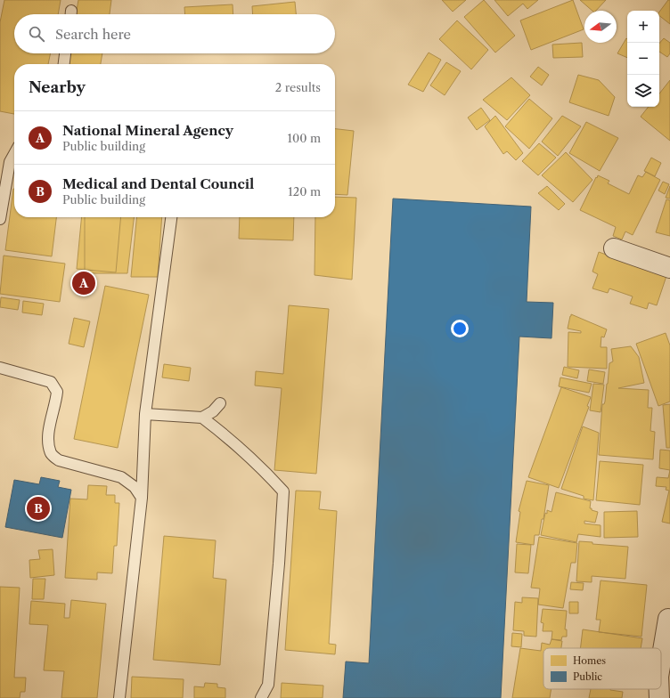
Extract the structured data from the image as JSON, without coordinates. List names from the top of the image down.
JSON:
{
  "legend": ["Homes", "Public"],
  "north": "left",
  "page": {
    "map_buttons": ["+", "−"],
    "search": "Search here",
    "heading": ["Nearby", "2 results"],
    "list": [
      {
        "mark": "A",
        "name": "National Mineral Agency",
        "note": "Public building",
        "value": "100 m"
      },
      {
        "mark": "B",
        "name": "Medical and Dental Council",
        "note": "Public building",
        "value": "120 m"
      }
    ],
    "pins": ["A", "B"]
  }
}
